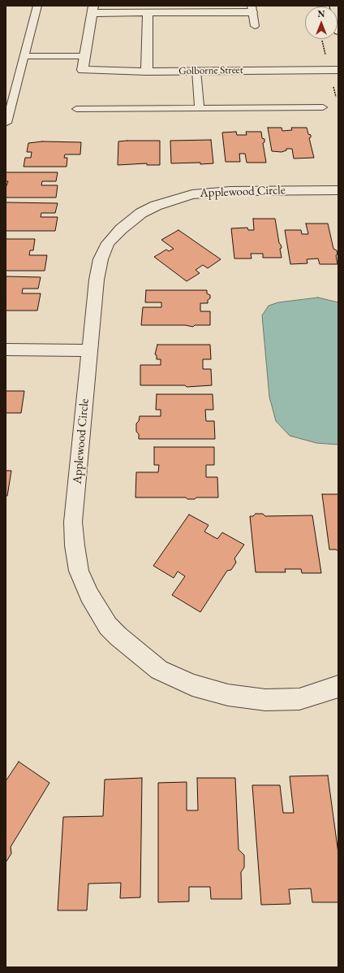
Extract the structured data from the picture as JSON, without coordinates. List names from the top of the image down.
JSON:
{
  "streets": {
    "street": ["Golborne Street", "Applewood Circle"]
  },
  "north": "top"
}
